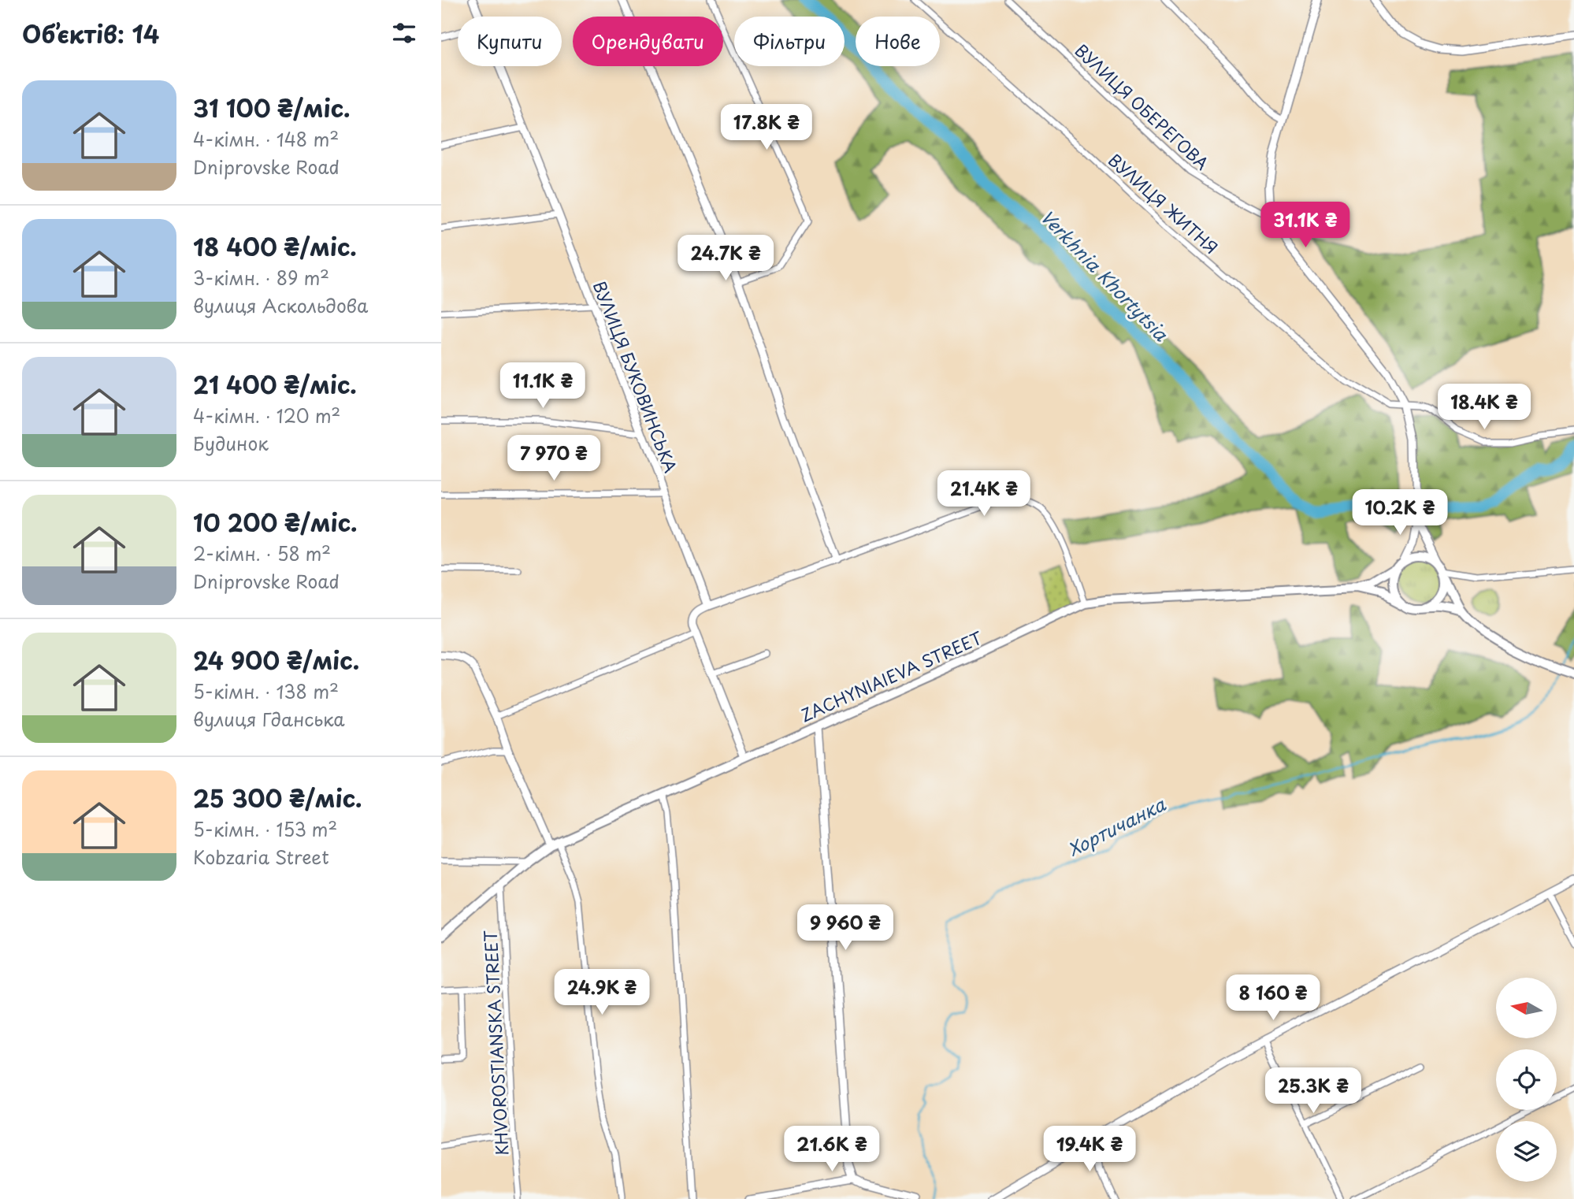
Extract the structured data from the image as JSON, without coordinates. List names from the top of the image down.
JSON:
{
  "streets": {
    "main road": ["ZACHYNIAIEVA STREET"],
    "street": [
      "ВУЛИЦЯ ОБЕРЕГОВА",
      "ВУЛИЦЯ ЖИТНЯ",
      "ВУЛИЦЯ БУКОВИНСЬКА",
      "KHVOROSTIANSKA STREET"
    ]
  },
  "crossings": [
    ["ZACHYNIAIEVA STREET", "KHVOROSTIANSKA STREET"]
  ],
  "water": ["Verkhnia Khortytsia", "Хортичанка"],
  "north": "left",
  "page": {
    "heading": "Об’єктів: 14",
    "chip": [
      "Купити",
      "Орендувати",
      "Фільтри",
      "Нове"
    ],
    "list": [
      {
        "name": "31 100 ₴/міс.",
        "note": "4-кімн. · 148 m² · Dniprovske Road"
      },
      {
        "name": "18 400 ₴/міс.",
        "note": "3-кімн. · 89 m² · вулиця Аскольдова"
      },
      {
        "name": "21 400 ₴/міс.",
        "note": "4-кімн. · 120 m² · Будинок"
      },
      {
        "name": "10 200 ₴/міс.",
        "note": "2-кімн. · 58 m² · Dniprovske Road"
      },
      {
        "name": "24 900 ₴/міс.",
        "note": "5-кімн. · 138 m² · вулиця Гданська"
      },
      {
        "name": "25 300 ₴/міс.",
        "note": "5-кімн. · 153 m² · Kobzaria Street"
      }
    ],
    "price": [
      "17.8K ₴",
      "31.1K ₴",
      "24.7K ₴",
      "11.1K ₴",
      "18.4K ₴",
      "7 970 ₴",
      "21.4K ₴",
      "10.2K ₴",
      "9 960 ₴",
      "24.9K ₴",
      "8 160 ₴",
      "25.3K ₴",
      "21.6K ₴",
      "19.4K ₴"
    ]
  }
}
